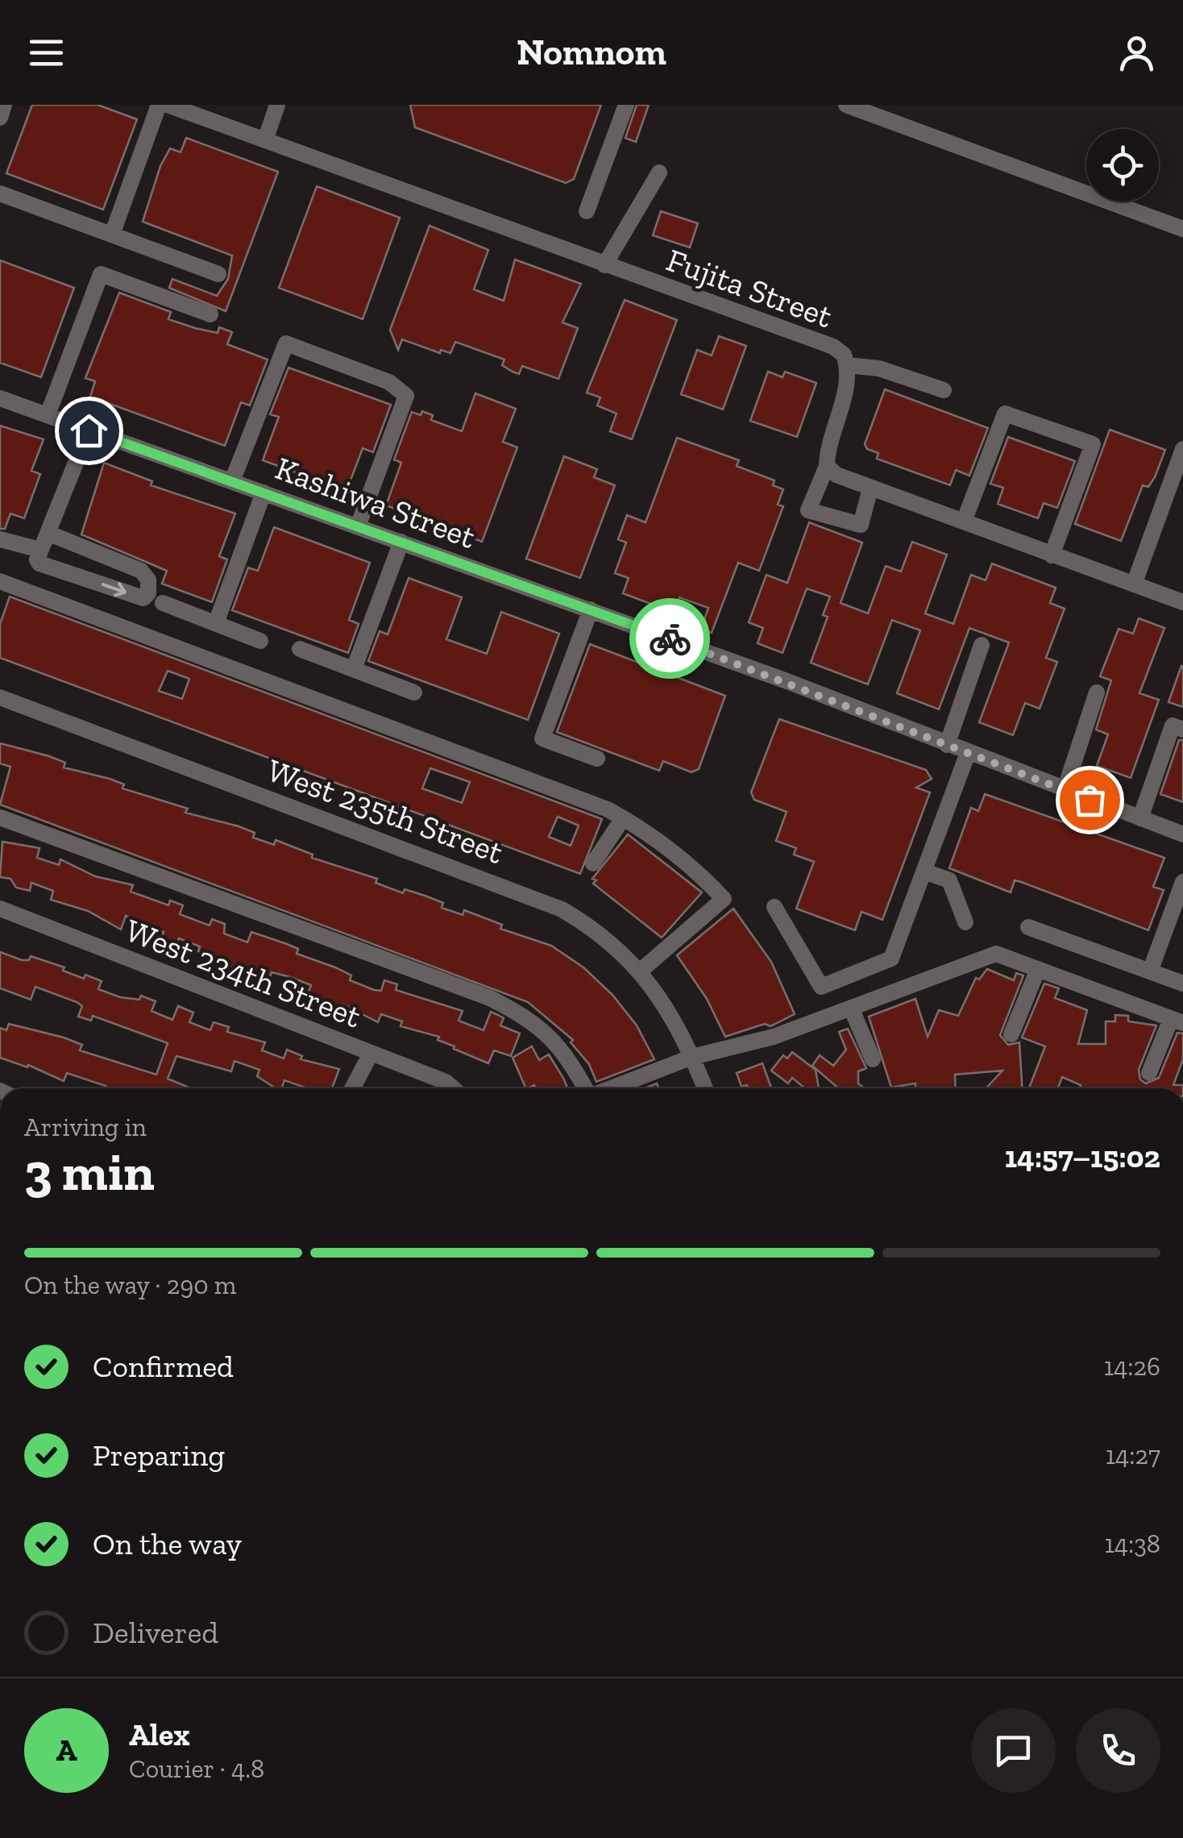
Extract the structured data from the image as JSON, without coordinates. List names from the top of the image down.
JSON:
{
  "streets": {
    "street": [
      "Fujita Street",
      "Kashiwa Street",
      "West 235th Street",
      "West 234th Street"
    ]
  },
  "page": {
    "header": "Nomnom",
    "heading": ["3 min", "Arriving in", "14:57–15:02"],
    "panel": ["Alex", "Courier · 4.8"],
    "bar": "On the way · 290 m",
    "list": [
      ["Confirmed", "14:26"],
      ["Preparing", "14:27"],
      ["On the way", "14:38"],
      "Delivered"
    ],
    "round": "A"
  }
}
